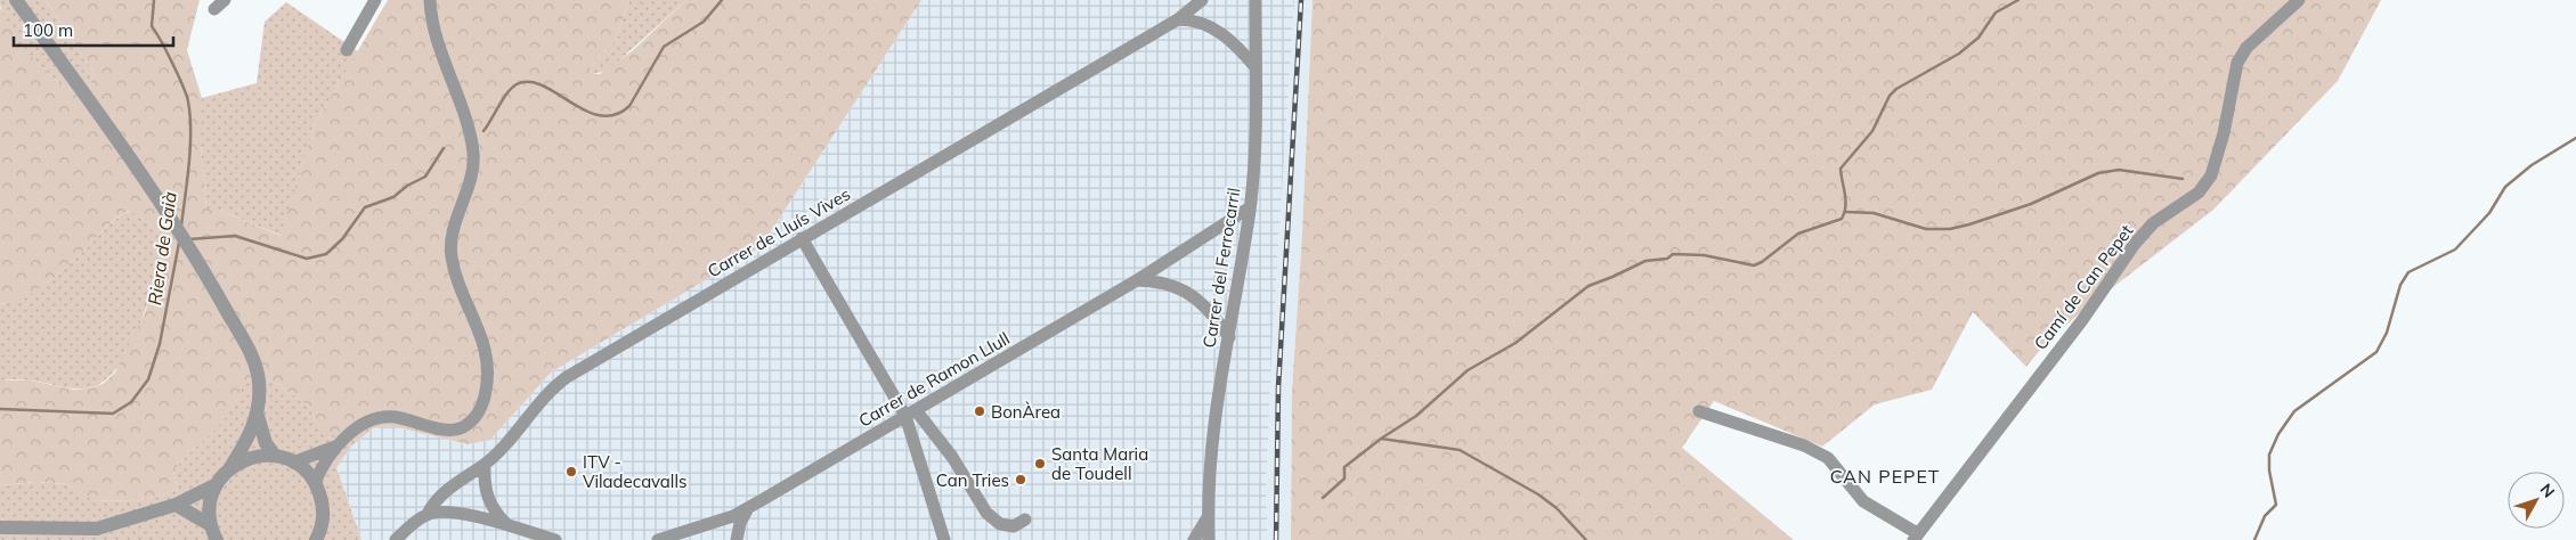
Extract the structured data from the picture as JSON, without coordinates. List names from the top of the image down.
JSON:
{
  "streets": {
    "street": [
      "Carrer de Lluís Vives",
      "Carrer del Ferrocarril",
      "Camí de Can Pepet",
      "Carrer de Ramon Llull"
    ]
  },
  "crossings": [
    ["Carrer del Ferrocarril", "Carrer de Ramon Llull"]
  ],
  "districts": ["CAN PEPET"],
  "water": ["Riera de Gaià"],
  "places": [
    "BonÀrea",
    "Santa Maria de Toudell",
    "ITV - Viladecavalls",
    "Can Tries"
  ],
  "scale_bar": "100 m",
  "north": "top right"
}
